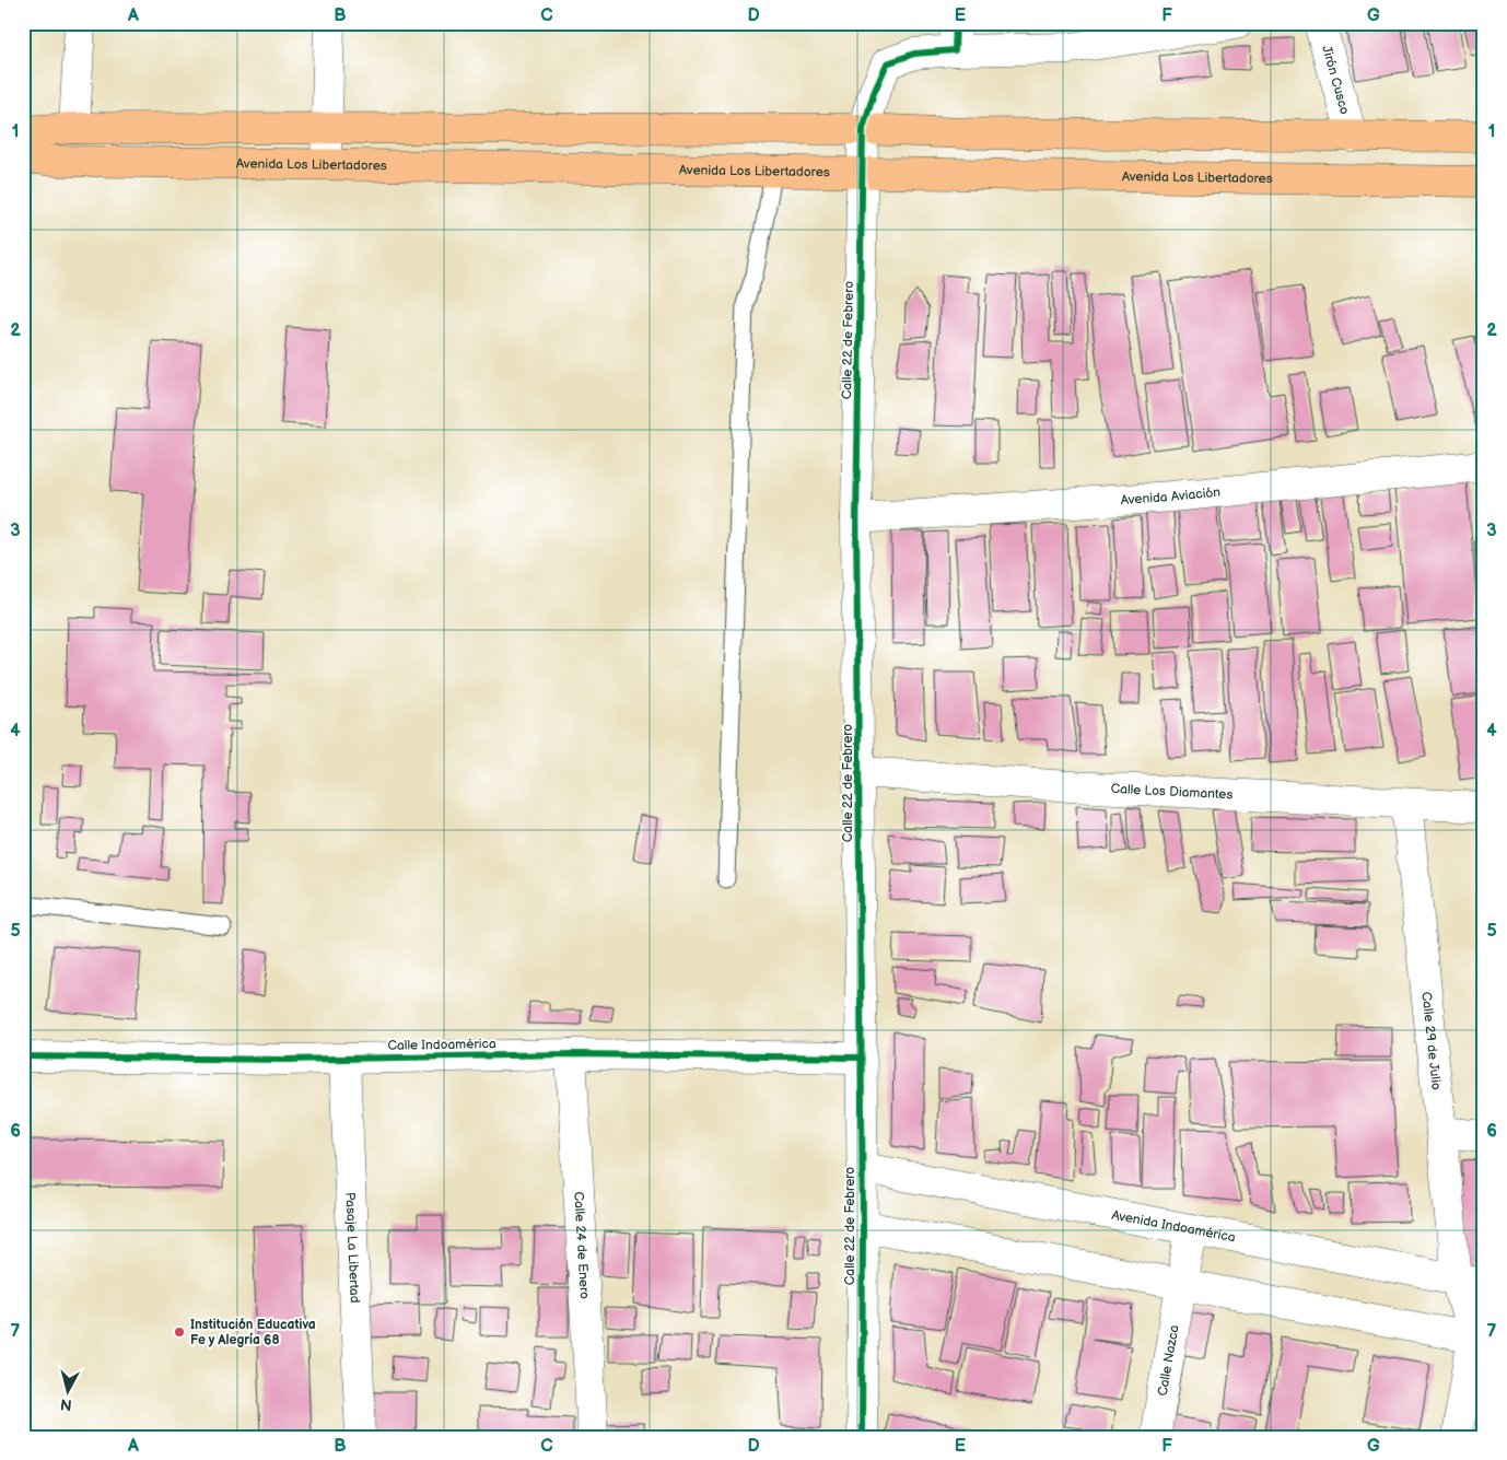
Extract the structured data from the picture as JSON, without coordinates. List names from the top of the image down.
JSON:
{
  "streets": {
    "highway": ["Avenida Los Libertadores"],
    "street": [
      "Jirón Cusco",
      "Calle 22 de Febrero",
      "Avenida Aviación",
      "Calle Los Diamantes",
      "Calle 29 de Julio",
      "Calle Indoamérica",
      "Avenida Indoamérica",
      "Calle 24 de Enero",
      "Pasaje La Libertad",
      "Calle Nazca"
    ]
  },
  "crossings": [
    ["Avenida Los Libertadores", "Calle 22 de Febrero"],
    ["Calle 22 de Febrero", "Avenida Aviación"],
    ["Calle 22 de Febrero", "Calle Los Diamantes"],
    ["Calle 22 de Febrero", "Calle Indoamérica"],
    ["Calle 22 de Febrero", "Avenida Indoamérica"],
    ["Calle Los Diamantes", "Calle 29 de Julio"],
    ["Calle 29 de Julio", "Avenida Indoamérica"],
    ["Calle Indoamérica", "Calle 24 de Enero"],
    ["Calle Indoamérica", "Pasaje La Libertad"],
    ["Avenida Indoamérica", "Calle Nazca"]
  ],
  "places": ["Institución Educativa Fe y Alegría 68"],
  "north": "bottom",
  "grid": {
    "columns": [
      "A",
      "B",
      "C",
      "D",
      "E",
      "F",
      "G"
    ],
    "rows": [
      "1",
      "2",
      "3",
      "4",
      "5",
      "6",
      "7"
    ]
  }
}
